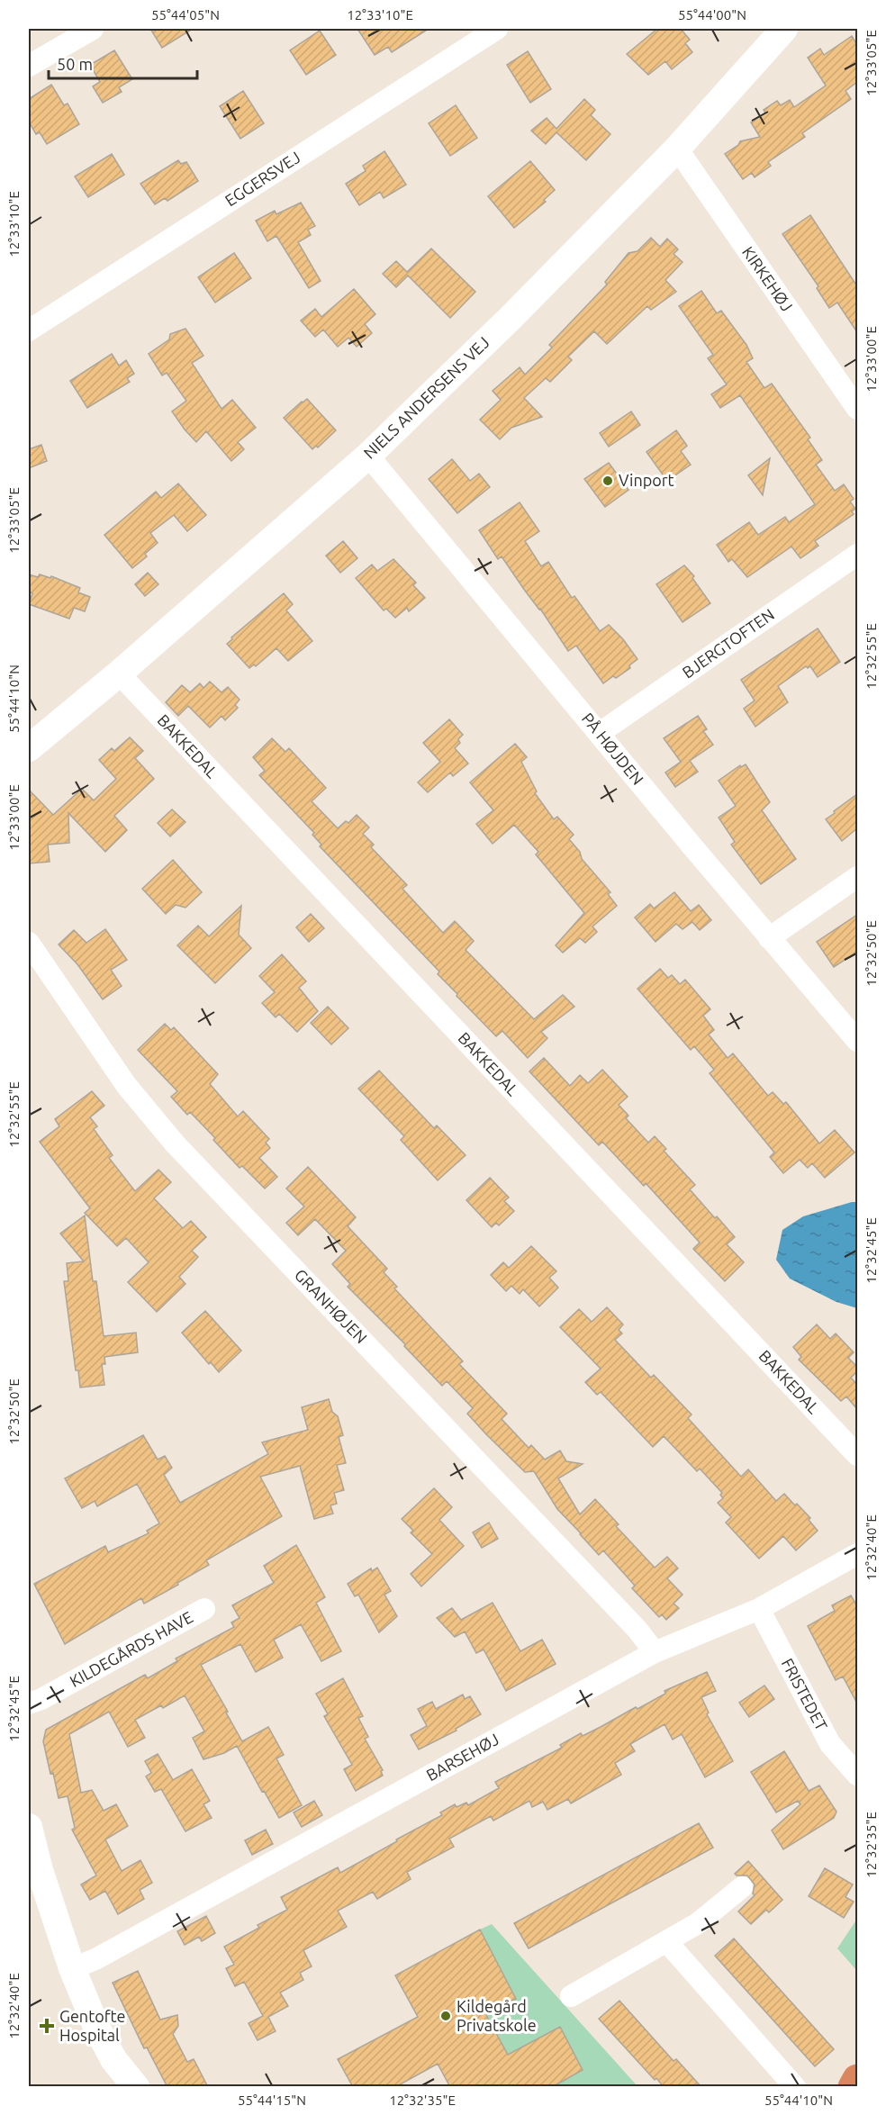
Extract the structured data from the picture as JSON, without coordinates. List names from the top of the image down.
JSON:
{
  "streets": {
    "street": [
      "EGGERSVEJ",
      "KIRKEHØJ",
      "NIELS ANDERSENS VEJ",
      "BJERGTOFTEN",
      "BAKKEDAL",
      "PÅ HØJDEN",
      "GRANHØJEN",
      "KILDEGÅRDS HAVE",
      "FRISTEDET",
      "BARSEHØJ"
    ]
  },
  "crossings": [
    ["KIRKEHØJ", "NIELS ANDERSENS VEJ"],
    ["NIELS ANDERSENS VEJ", "BAKKEDAL"],
    ["NIELS ANDERSENS VEJ", "PÅ HØJDEN"],
    ["BJERGTOFTEN", "PÅ HØJDEN"],
    ["GRANHØJEN", "BARSEHØJ"],
    ["FRISTEDET", "BARSEHØJ"]
  ],
  "places": {
    "other": ["Vinport", "Kildegård Privatskole"],
    "health": ["Gentofte Hospital"]
  },
  "scale_bar": "50 m",
  "coordinates": [
    "55°44'05\"N",
    "12°33'10\"E",
    "55°44'00\"N",
    "12°33'05\"E",
    "12°33'00\"E",
    "12°32'55\"E",
    "55°44'10\"N",
    "12°32'50\"E",
    "12°32'45\"E",
    "12°32'40\"E",
    "12°32'35\"E",
    "55°44'15\"N"
  ]
}
